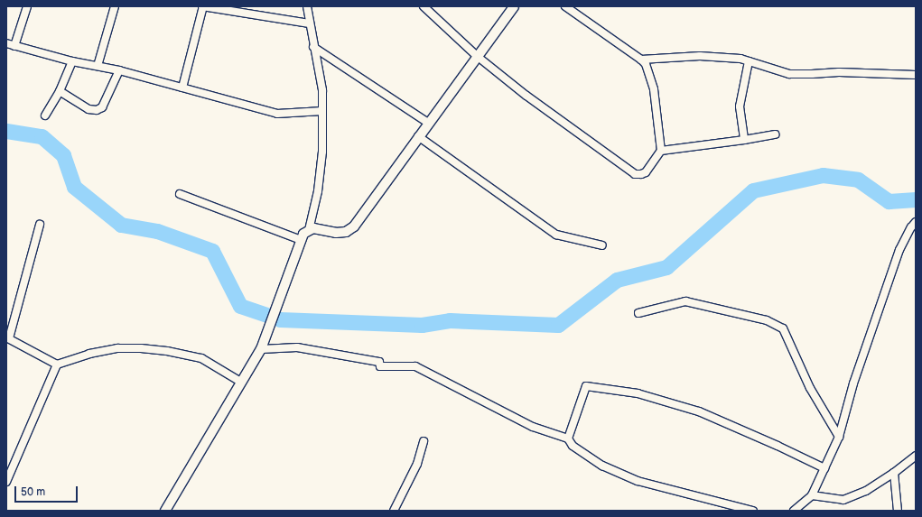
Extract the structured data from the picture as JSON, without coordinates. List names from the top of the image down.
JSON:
{
  "scale_bar": "50 m"
}
